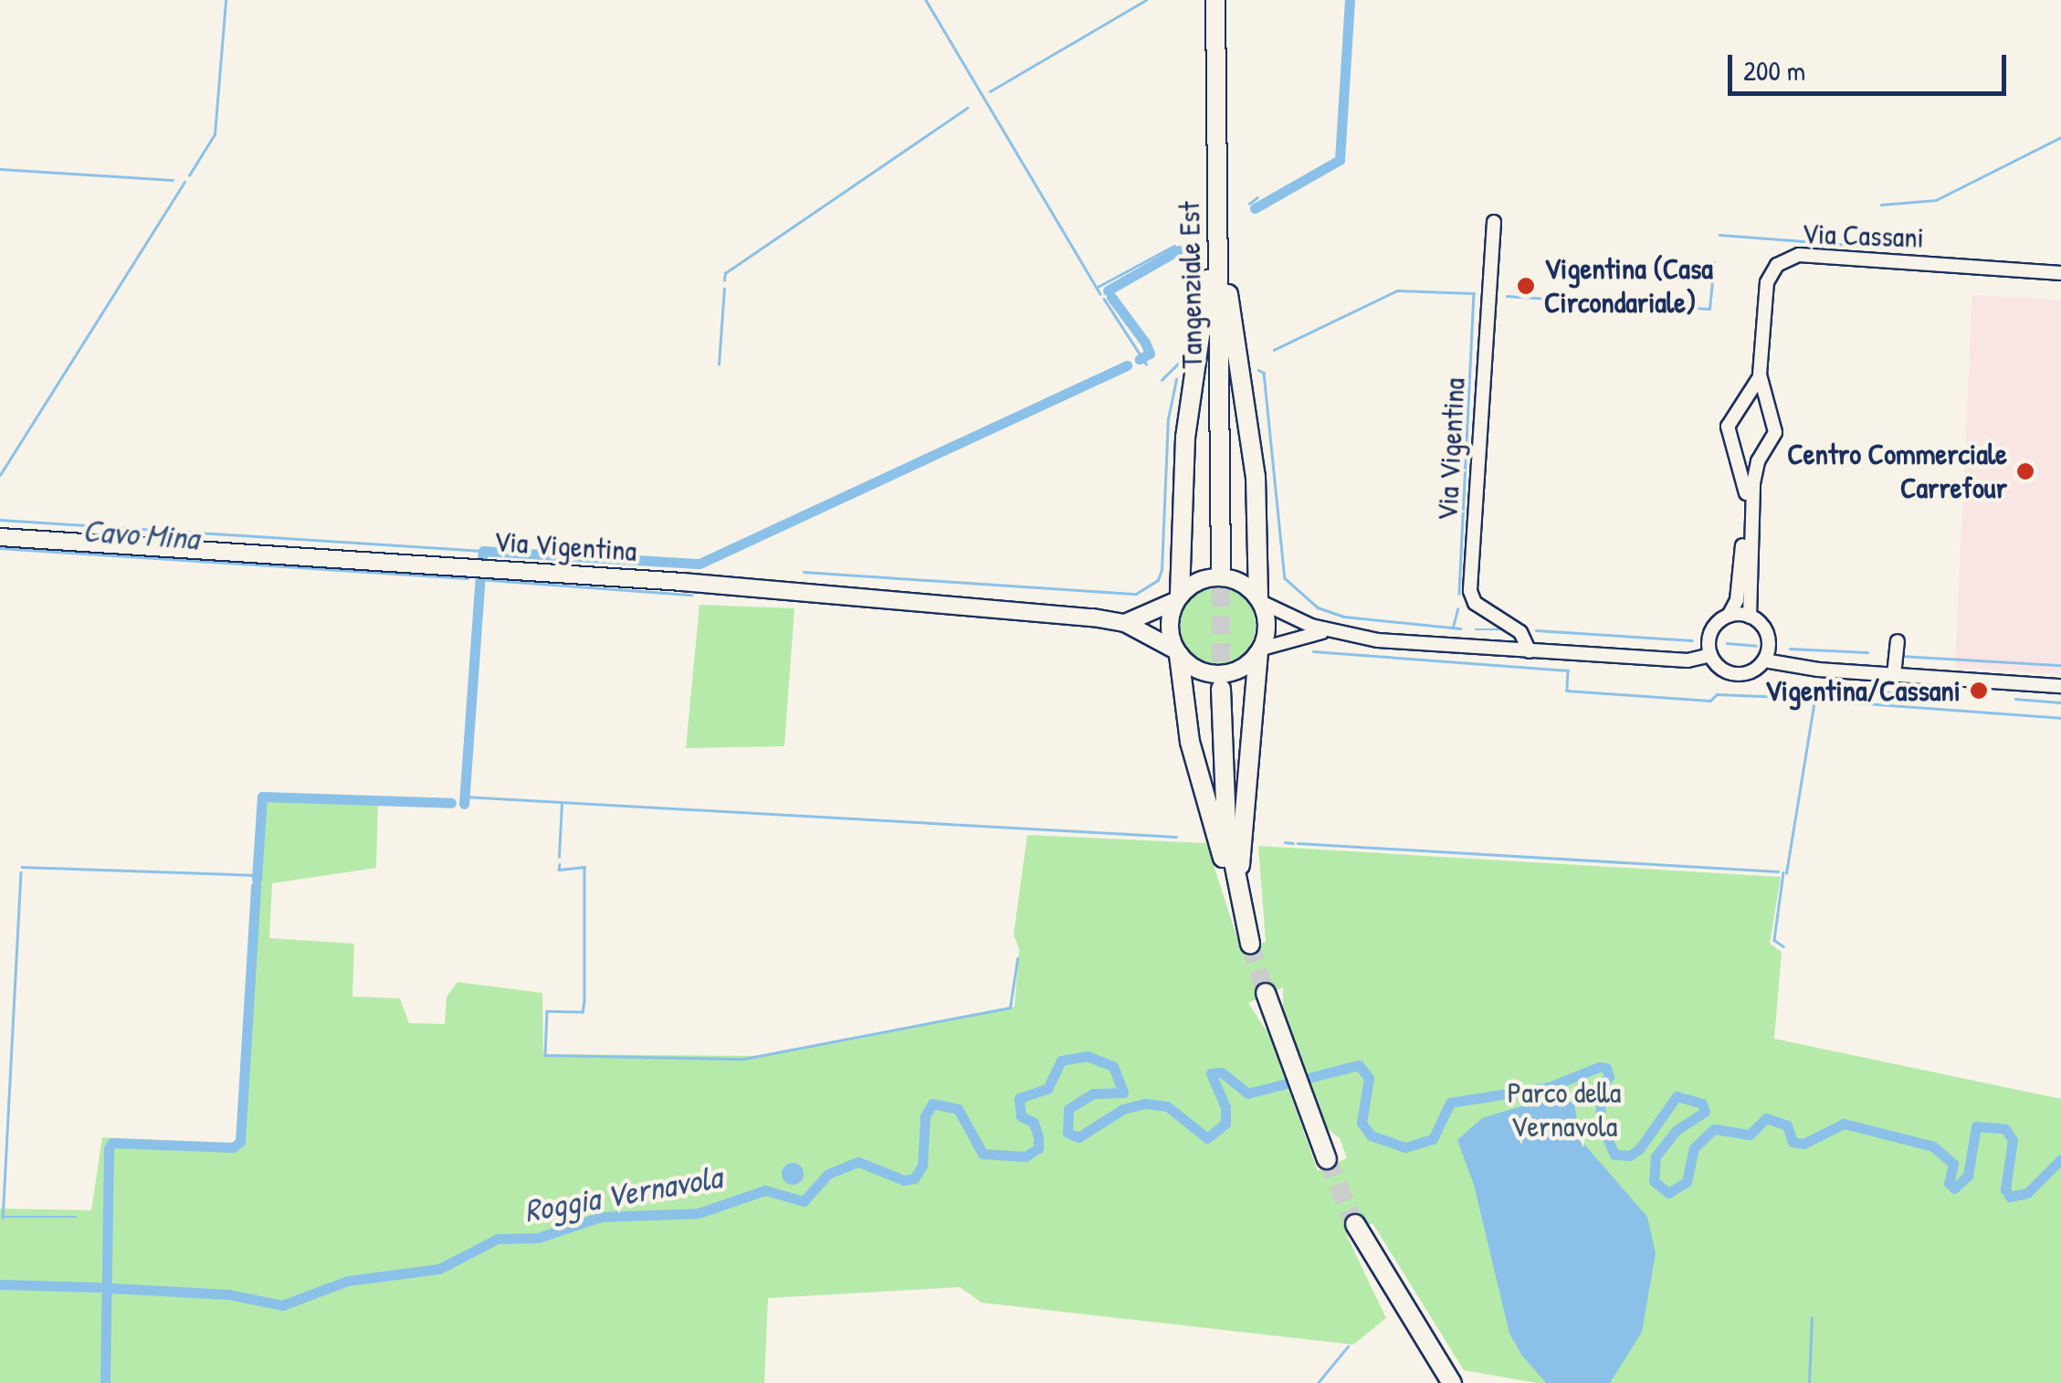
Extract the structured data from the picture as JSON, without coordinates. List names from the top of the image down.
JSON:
{
  "streets": {
    "highway": ["Tangenziale Est"],
    "main road": ["Via Vigentina"],
    "street": ["Via Cassani"]
  },
  "crossings": [
    ["Via Cassani", "Via Vigentina"]
  ],
  "water": ["Cavo Mina", "Roggia Vernavola"],
  "parks": ["Parco della Vernavola"],
  "places": ["Vigentina (Casa Circondariale)", "Centro Commerciale Carrefour", "Vigentina/Cassani"],
  "scale_bar": "200 m"
}
